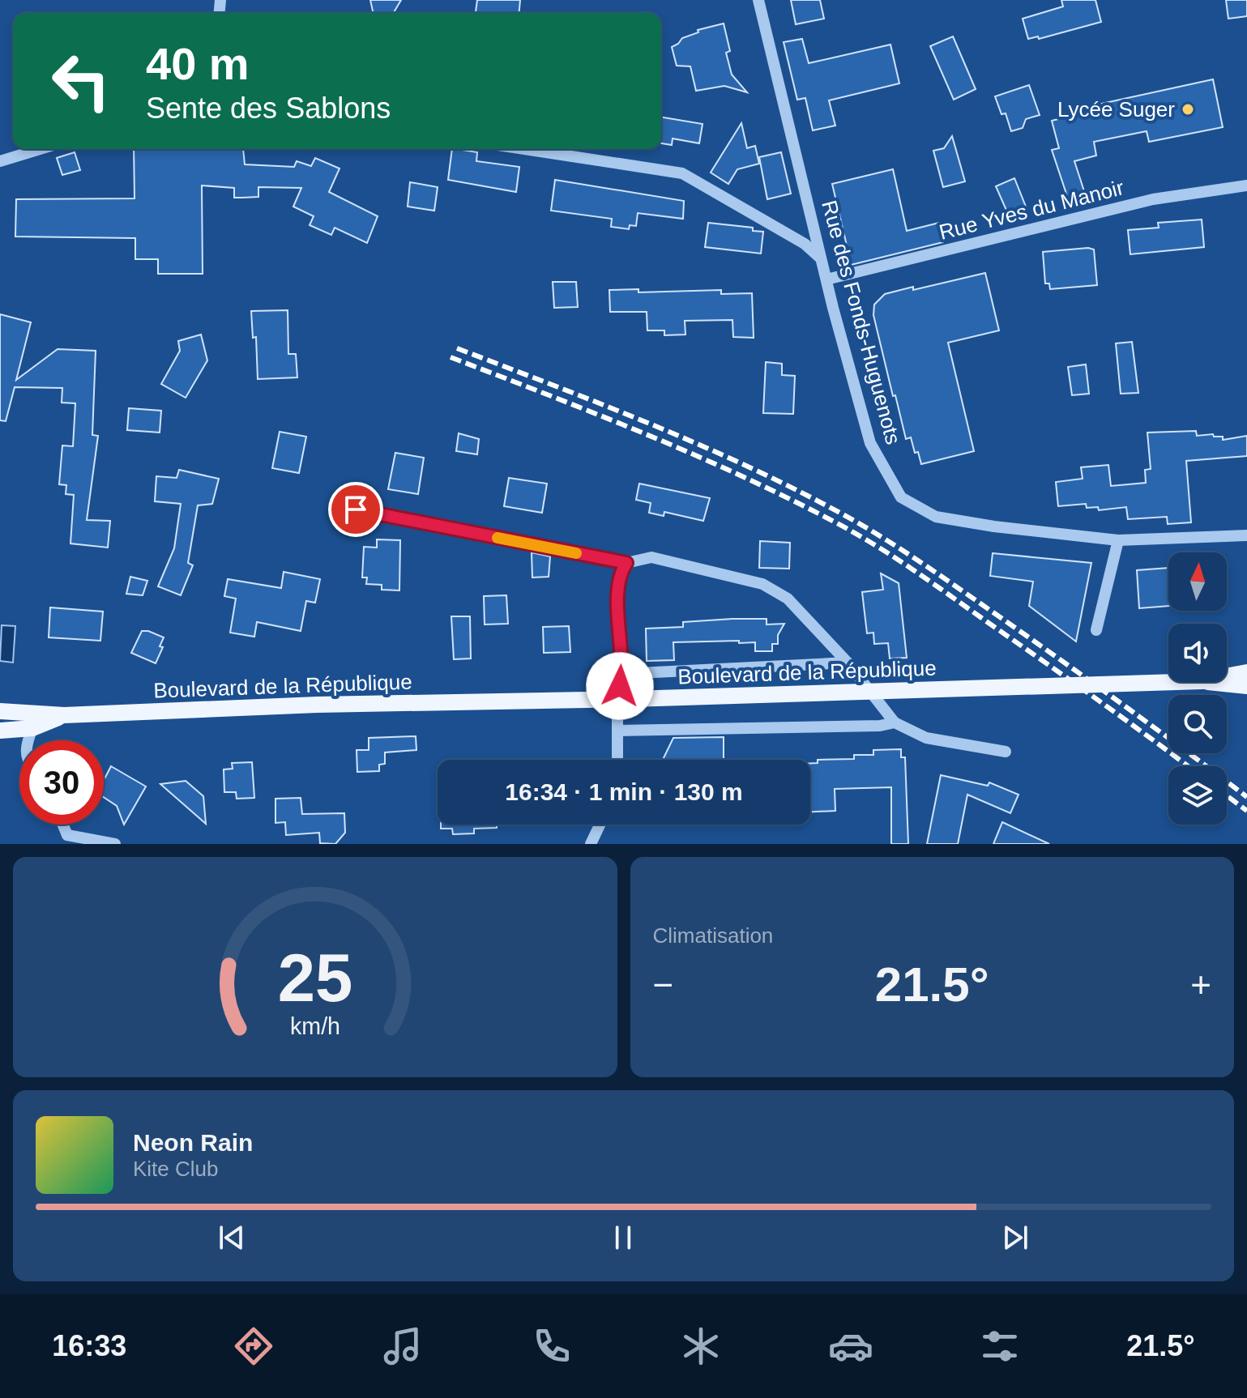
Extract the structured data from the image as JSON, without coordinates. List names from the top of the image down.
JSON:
{
  "streets": {
    "main road": ["Boulevard de la République"],
    "street": ["Rue Yves du Manoir", "Rue des Fonds-Huguenots"]
  },
  "crossings": [
    ["Rue Yves du Manoir", "Rue des Fonds-Huguenots"]
  ],
  "places": ["Lycée Suger"],
  "north": "top",
  "page": {
    "turn": ["40 m", "Sente des Sablons"],
    "limit": "30",
    "trip": "16:34 · 1 min · 130 m",
    "tile": "Climatisation",
    "heat": ["−", "21.5°", "+"],
    "song": ["Neon Rain", "Kite Club"],
    "tabs": ["16:33", "21.5°"],
    "gauge": ["25", "km/h"]
  }
}
